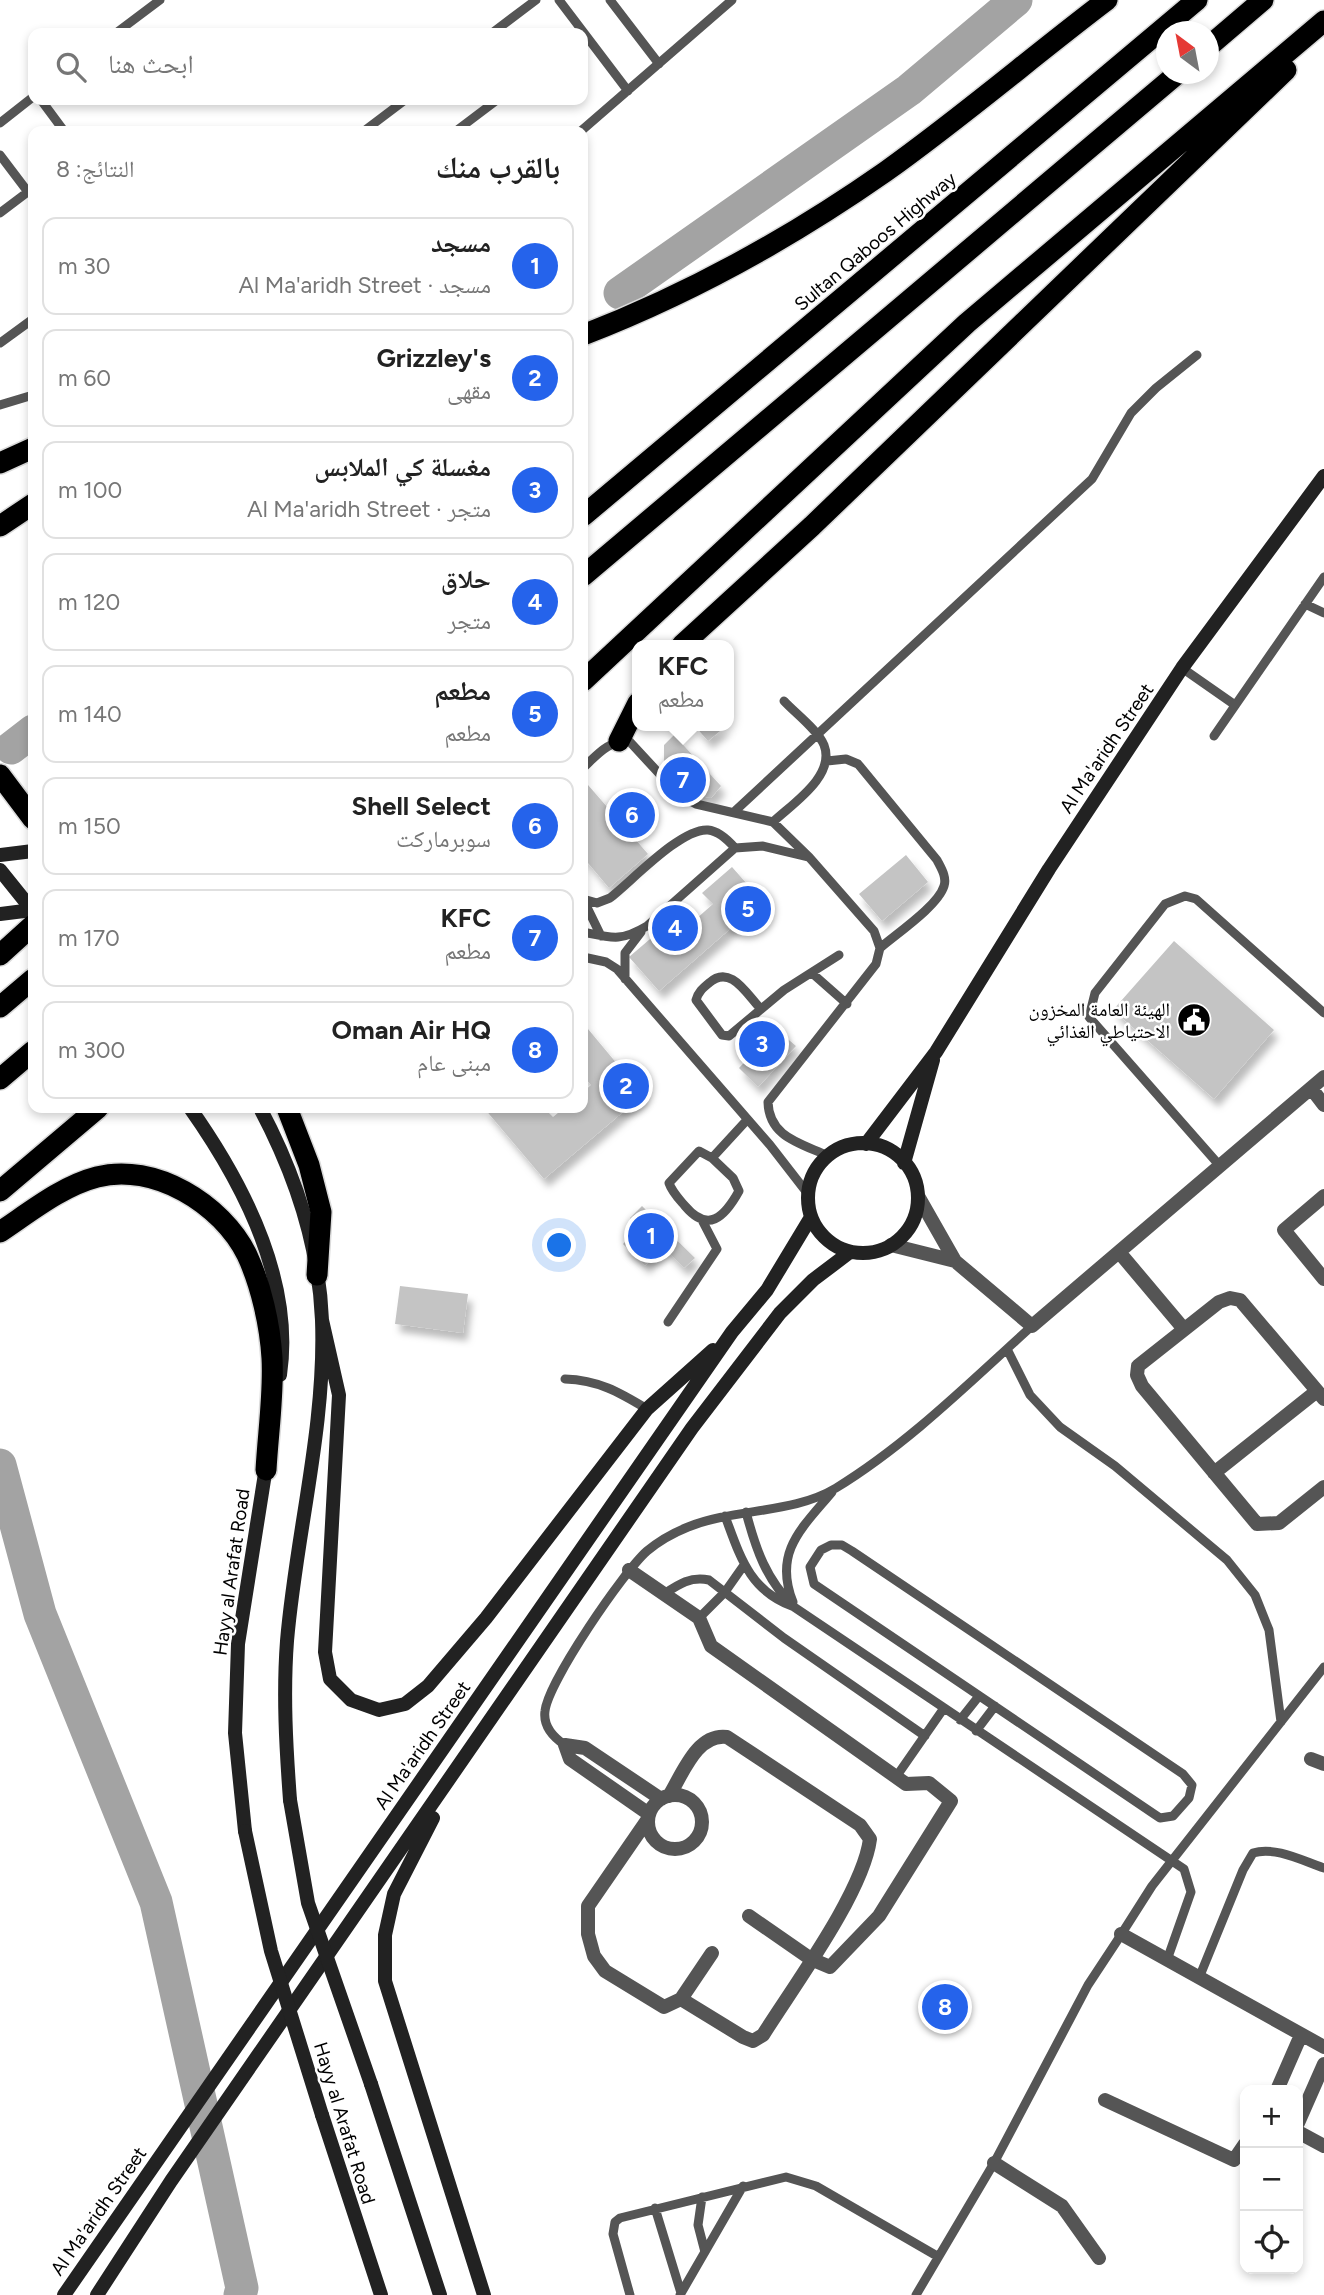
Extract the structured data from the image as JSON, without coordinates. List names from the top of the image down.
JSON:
{
  "streets": {
    "highway": ["Sultan Qaboos Highway"],
    "main road": ["Al Ma'aridh Street", "Hayy al Arafat Road"]
  },
  "places": {
    "public building": ["الهيئة العامة المخزون الاحتياطي الغذائي"]
  },
  "north": "top left",
  "page": {
    "search": "ابحث هنا",
    "heading": ["بالقرب منك", "النتائج: 8"],
    "list": [
      {
        "mark": "1",
        "name": "مسجد",
        "note": "مسجد · Al Ma'aridh Street",
        "value": "30 m"
      },
      {
        "mark": "2",
        "name": "Grizzley's",
        "note": "مقهى",
        "value": "60 m"
      },
      {
        "mark": "3",
        "name": "مغسلة كي الملابس",
        "note": "متجر · Al Ma'aridh Street",
        "value": "100 m"
      },
      {
        "mark": "4",
        "name": "حلاق",
        "note": "متجر",
        "value": "120 m"
      },
      {
        "mark": "5",
        "name": "مطعم",
        "note": "مطعم",
        "value": "140 m"
      },
      {
        "mark": "6",
        "name": "Shell Select",
        "note": "سوبرماركت",
        "value": "150 m"
      },
      {
        "mark": "7",
        "name": "KFC",
        "note": "مطعم",
        "value": "170 m"
      },
      {
        "mark": "8",
        "name": "Oman Air HQ",
        "note": "مبنى عام",
        "value": "300 m"
      }
    ],
    "popup": ["KFC", "مطعم"],
    "pins": [
      "7",
      "6",
      "5",
      "4",
      "3",
      "2",
      "1",
      "8"
    ],
    "map_buttons": ["+", "−"]
  }
}
